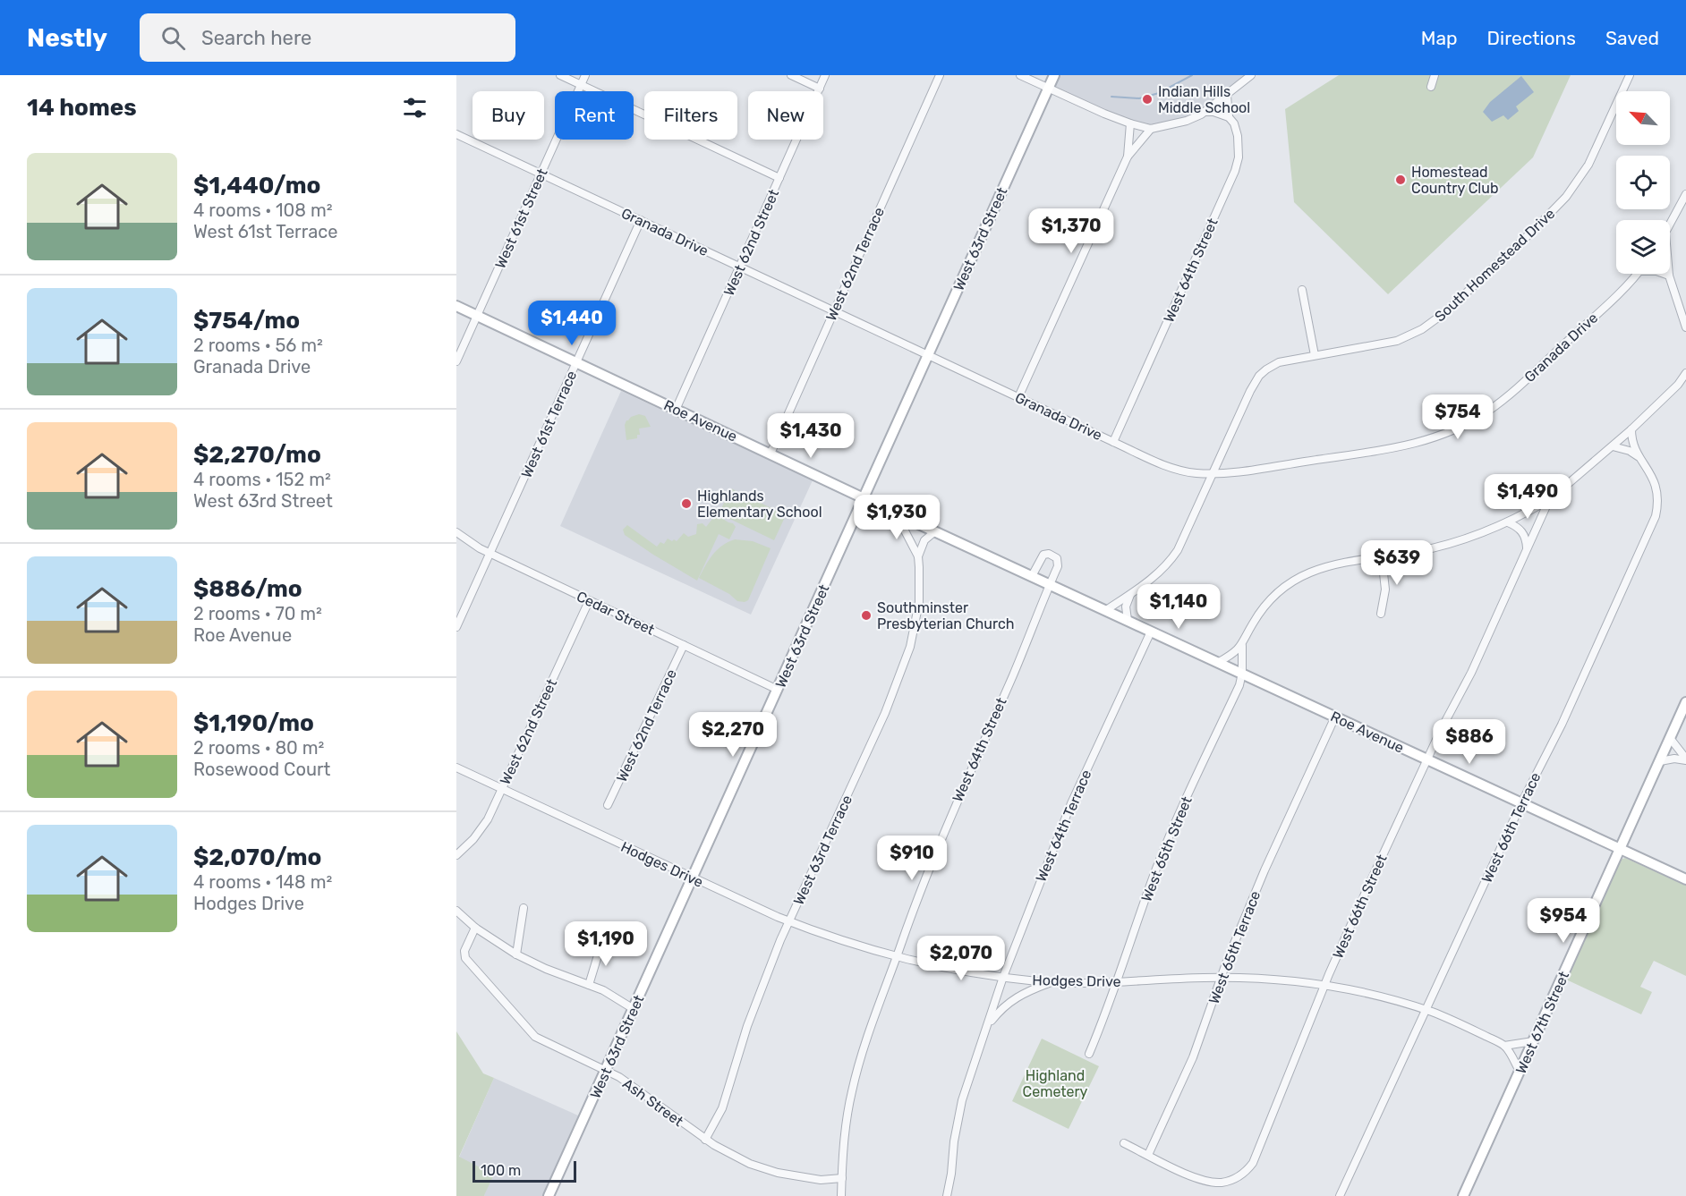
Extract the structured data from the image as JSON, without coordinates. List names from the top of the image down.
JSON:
{
  "streets": {
    "main road": ["West 63rd Street", "Roe Avenue", "West 67th Street"],
    "street": [
      "West 61st Street",
      "Granada Drive",
      "West 62nd Street",
      "West 62nd Terrace",
      "South Homestead Drive",
      "West 64th Street",
      "West 61st Terrace",
      "Cedar Street",
      "West 64th Terrace",
      "West 66th Terrace",
      "West 65th Street",
      "West 63rd Terrace",
      "Hodges Drive",
      "West 66th Street",
      "West 65th Terrace",
      "Ash Street"
    ]
  },
  "crossings": [
    ["West 61st Street", "Granada Drive"],
    ["West 61st Street", "Roe Avenue"],
    ["Granada Drive", "West 63rd Street"],
    ["Granada Drive", "West 62nd Street"],
    ["Granada Drive", "West 62nd Terrace"],
    ["Granada Drive", "South Homestead Drive"],
    ["Granada Drive", "West 64th Street"],
    ["Granada Drive", "West 61st Terrace"],
    ["West 63rd Street", "Roe Avenue"],
    ["West 63rd Street", "Cedar Street"],
    ["West 63rd Street", "Hodges Drive"],
    ["West 63rd Street", "Ash Street"],
    ["West 62nd Street", "Roe Avenue"],
    ["West 62nd Street", "Cedar Street"],
    ["West 62nd Street", "Hodges Drive"],
    ["West 62nd Terrace", "Roe Avenue"],
    ["West 62nd Terrace", "Cedar Street"],
    ["South Homestead Drive", "Roe Avenue"],
    ["West 64th Street", "Roe Avenue"],
    ["West 64th Street", "Hodges Drive"],
    ["West 64th Street", "Ash Street"],
    ["Roe Avenue", "West 61st Terrace"],
    ["Roe Avenue", "West 64th Terrace"],
    ["Roe Avenue", "West 66th Terrace"],
    ["Roe Avenue", "West 65th Street"],
    ["Roe Avenue", "West 63rd Terrace"],
    ["Roe Avenue", "West 66th Street"],
    ["Roe Avenue", "West 65th Terrace"],
    ["Roe Avenue", "West 67th Street"],
    ["West 61st Terrace", "Cedar Street"],
    ["West 64th Terrace", "Hodges Drive"],
    ["West 66th Terrace", "Hodges Drive"],
    ["West 66th Terrace", "West 66th Street"],
    ["West 65th Street", "Hodges Drive"],
    ["West 65th Street", "West 66th Street"],
    ["West 63rd Terrace", "Hodges Drive"],
    ["West 63rd Terrace", "Ash Street"],
    ["Hodges Drive", "West 66th Street"],
    ["Hodges Drive", "West 65th Terrace"],
    ["West 66th Street", "West 65th Terrace"]
  ],
  "parks": ["Highland Cemetery"],
  "places": [
    "Indian Hills Middle School",
    "Homestead Country Club",
    "Highlands Elementary School",
    "Southminster Presbyterian Church"
  ],
  "scale_bar": "100 m",
  "north": "top left",
  "page": {
    "header": "Nestly",
    "search": "Search here",
    "nav": ["Map", "Directions", "Saved"],
    "heading": "14 homes",
    "chip": [
      "Buy",
      "Rent",
      "Filters",
      "New"
    ],
    "list": [
      {
        "name": "$1,440/mo",
        "note": "4 rooms · 108 m² · West 61st Terrace"
      },
      {
        "name": "$754/mo",
        "note": "2 rooms · 56 m² · Granada Drive"
      },
      {
        "name": "$2,270/mo",
        "note": "4 rooms · 152 m² · West 63rd Street"
      },
      {
        "name": "$886/mo",
        "note": "2 rooms · 70 m² · Roe Avenue"
      },
      {
        "name": "$1,190/mo",
        "note": "2 rooms · 80 m² · Rosewood Court"
      },
      {
        "name": "$2,070/mo",
        "note": "4 rooms · 148 m² · Hodges Drive"
      }
    ],
    "price": [
      "$1,370",
      "$1,440",
      "$754",
      "$1,430",
      "$1,490",
      "$1,930",
      "$639",
      "$1,140",
      "$2,270",
      "$886",
      "$910",
      "$954",
      "$1,190",
      "$2,070"
    ],
    "scale": "100 m"
  }
}
